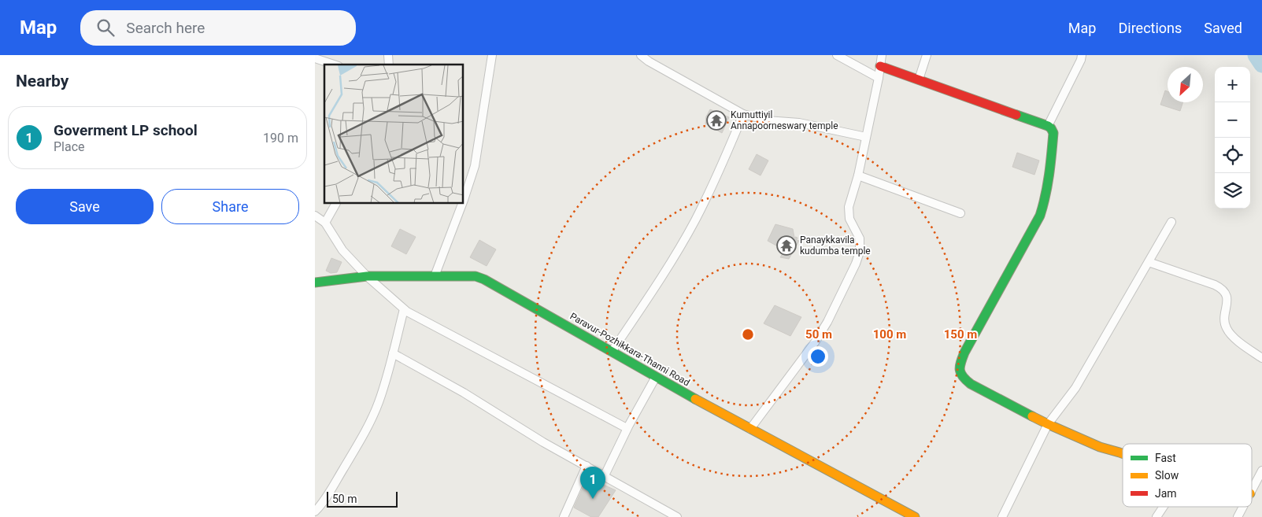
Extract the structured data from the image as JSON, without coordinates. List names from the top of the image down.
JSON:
{
  "streets": {
    "street": ["Paravur-Pozhikkara-Thanni Road"]
  },
  "places": {
    "temple": ["Kumuttiyil Annapoorneswary temple", "Panaykkavila kudumba temple"]
  },
  "legend": ["Fast", "Slow", "Jam"],
  "scale_bar": "50 m",
  "north": "bottom left",
  "page": {
    "header": "Map",
    "search": "Search here",
    "nav": ["Map", "Directions", "Saved"],
    "heading": "Nearby",
    "map_buttons": ["+", "−"],
    "list": [
      {
        "mark": "1",
        "name": "Goverment LP school",
        "note": "Place",
        "value": "190 m"
      }
    ],
    "buttons": ["Save", "Share"],
    "pins": "1",
    "scale": "50 m"
  },
  "rings": ["50 m", "100 m", "150 m"]
}
